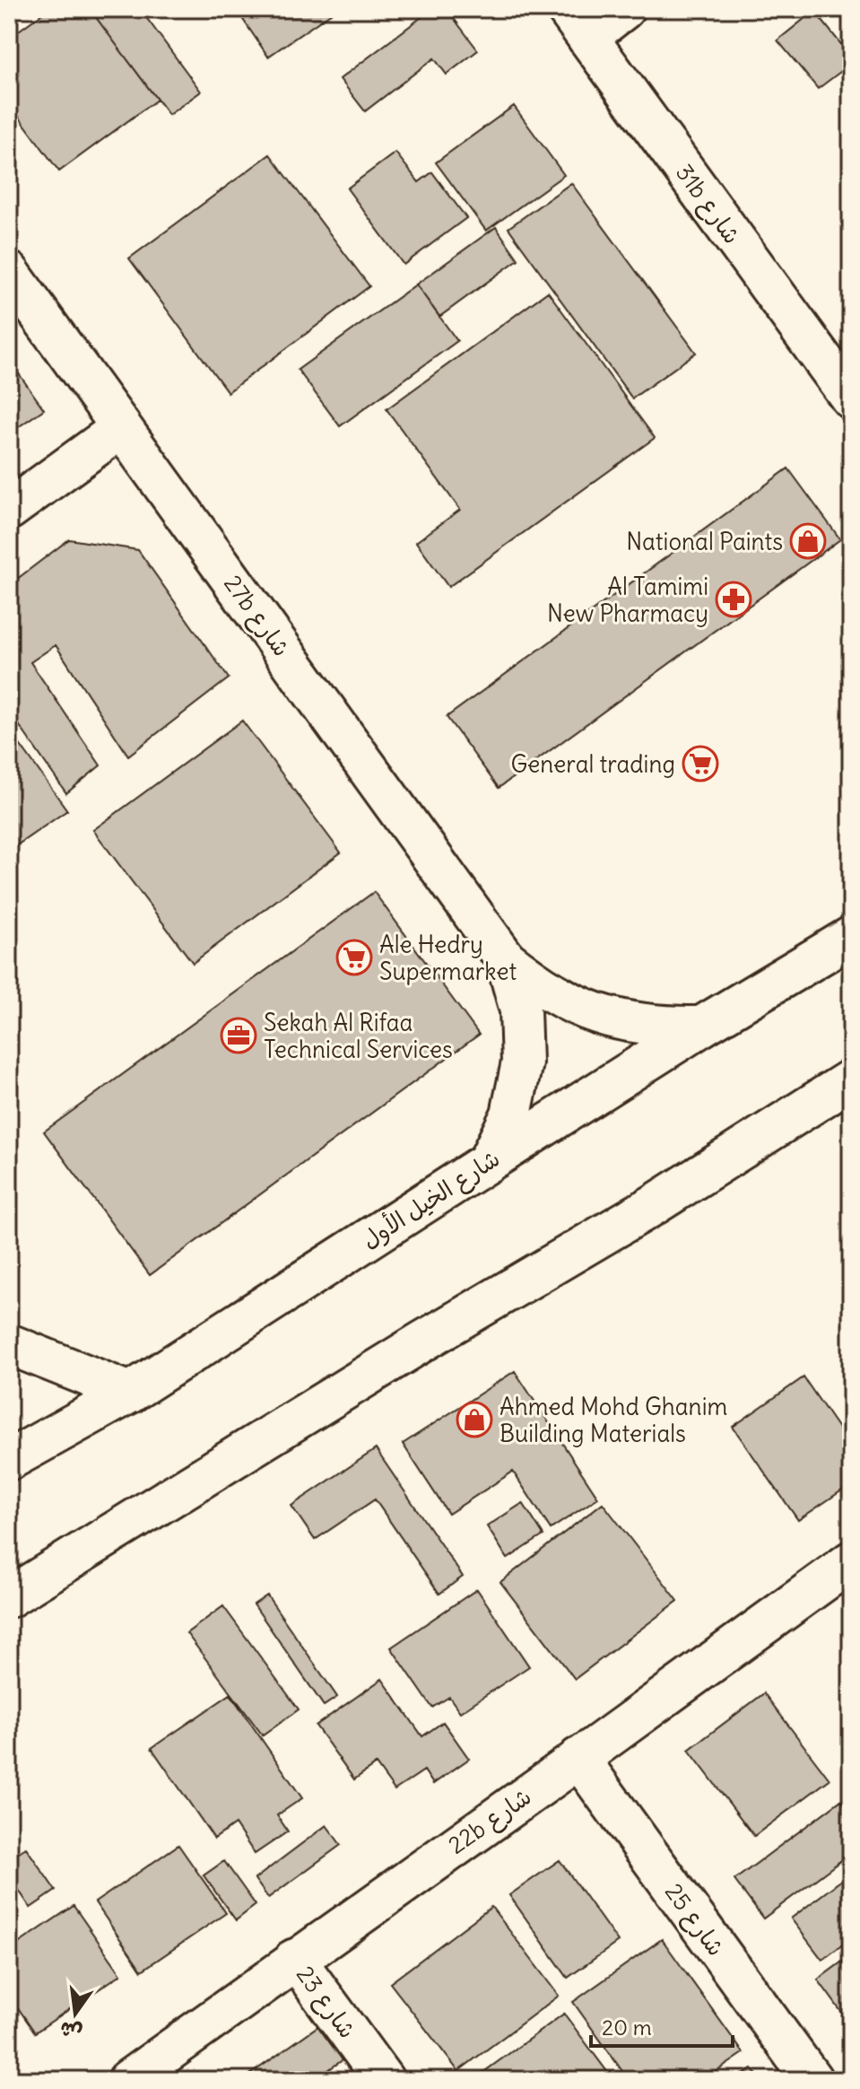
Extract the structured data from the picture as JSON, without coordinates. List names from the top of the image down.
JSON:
{
  "streets": {
    "street": [
      "31b شارع",
      "27b شارع",
      "شارع الخيل الأول",
      "22b شارع",
      "شارع 25",
      "شارع 23"
    ]
  },
  "crossings": [
    ["27b شارع", "شارع الخيل الأول"],
    ["22b شارع", "شارع 25"],
    ["22b شارع", "شارع 23"]
  ],
  "places": {
    "shop": ["National Paints", "Ahmed Mohd Ghanim Building Materials"],
    "pharmacy": ["Al Tamimi New Pharmacy"],
    "supermarket": ["General trading", "Ale Hedry Supermarket"],
    "office": ["Sekah Al Rifaa Technical Services"]
  },
  "scale_bar": "20 m",
  "north": "bottom"
}
